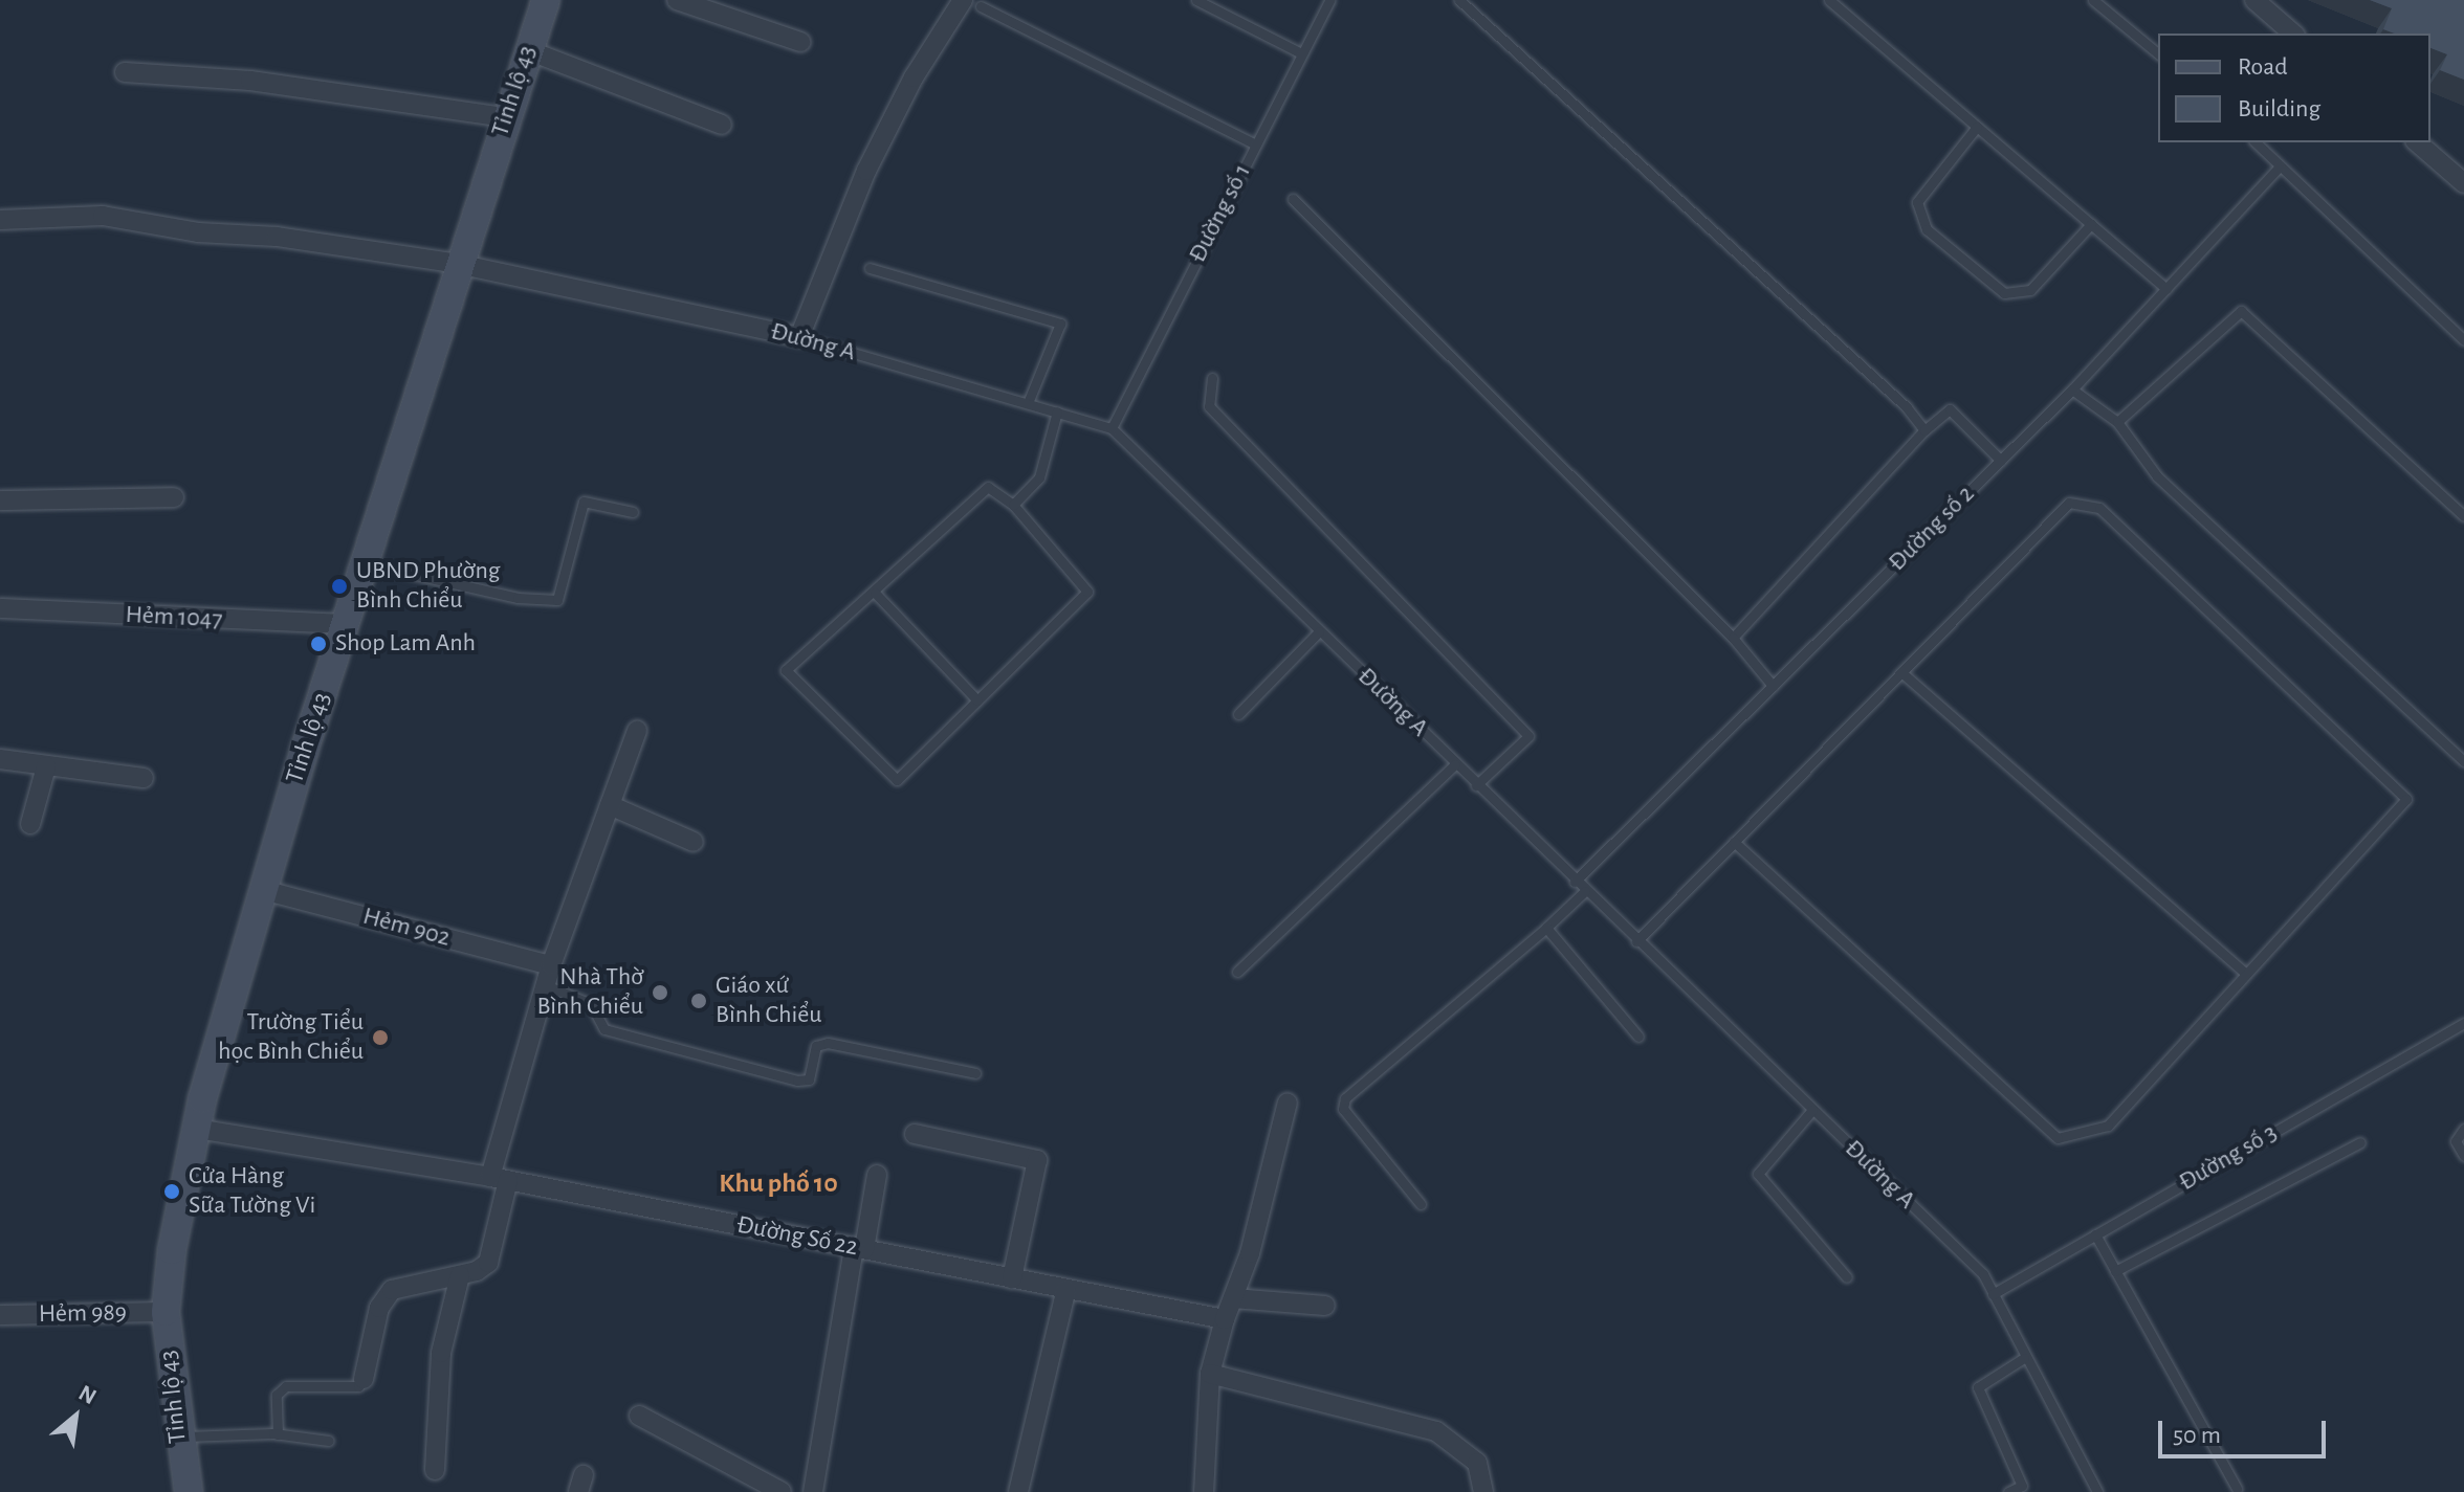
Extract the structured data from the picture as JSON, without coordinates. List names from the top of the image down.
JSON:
{
  "streets": {
    "main road": ["Tỉnh lộ 43"],
    "street": [
      "Đường A",
      "Hẻm 1047",
      "Hẻm 902",
      "Đường Số 22",
      "Hẻm 989"
    ],
    "lane": ["Đường số 1", "Đường số 2", "Đường số 3"]
  },
  "crossings": [
    ["Tỉnh lộ 43", "Đường A"],
    ["Tỉnh lộ 43", "Hẻm 1047"],
    ["Tỉnh lộ 43", "Hẻm 902"],
    ["Tỉnh lộ 43", "Đường Số 22"],
    ["Tỉnh lộ 43", "Hẻm 989"],
    ["Đường số 1", "Đường A"],
    ["Đường A", "Đường số 2"],
    ["Đường A", "Đường số 3"]
  ],
  "districts": ["Khu phố 10"],
  "places": [
    "UBND Phường Bình Chiểu",
    "Shop Lam Anh",
    "Nhà Thờ Bình Chiểu",
    "Giáo xứ Bình Chiểu",
    "Trường Tiểu học Bình Chiểu",
    "Cửa Hàng Sữa Tường Vi"
  ],
  "legend": ["Road", "Building"],
  "scale_bar": "50 m",
  "north": "top right"
}
